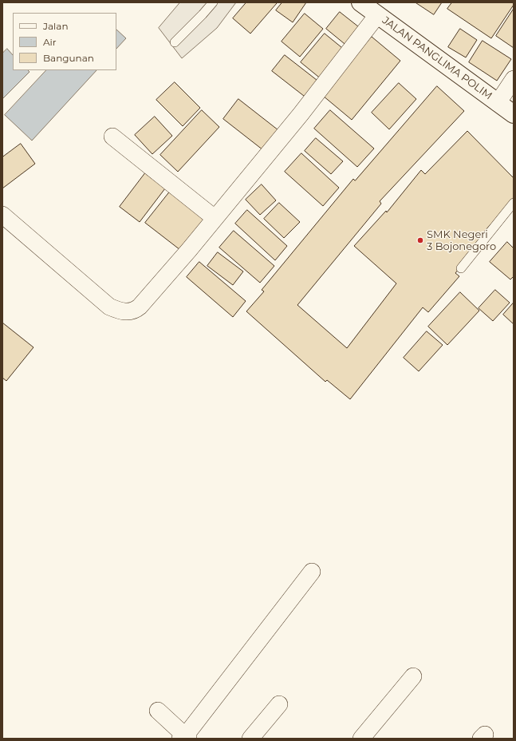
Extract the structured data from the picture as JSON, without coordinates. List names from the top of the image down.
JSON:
{
  "streets": {
    "main road": ["JALAN PANGLIMA POLIM"]
  },
  "places": ["SMK Negeri 3 Bojonegoro"],
  "legend": ["Jalan", "Air", "Bangunan"]
}
